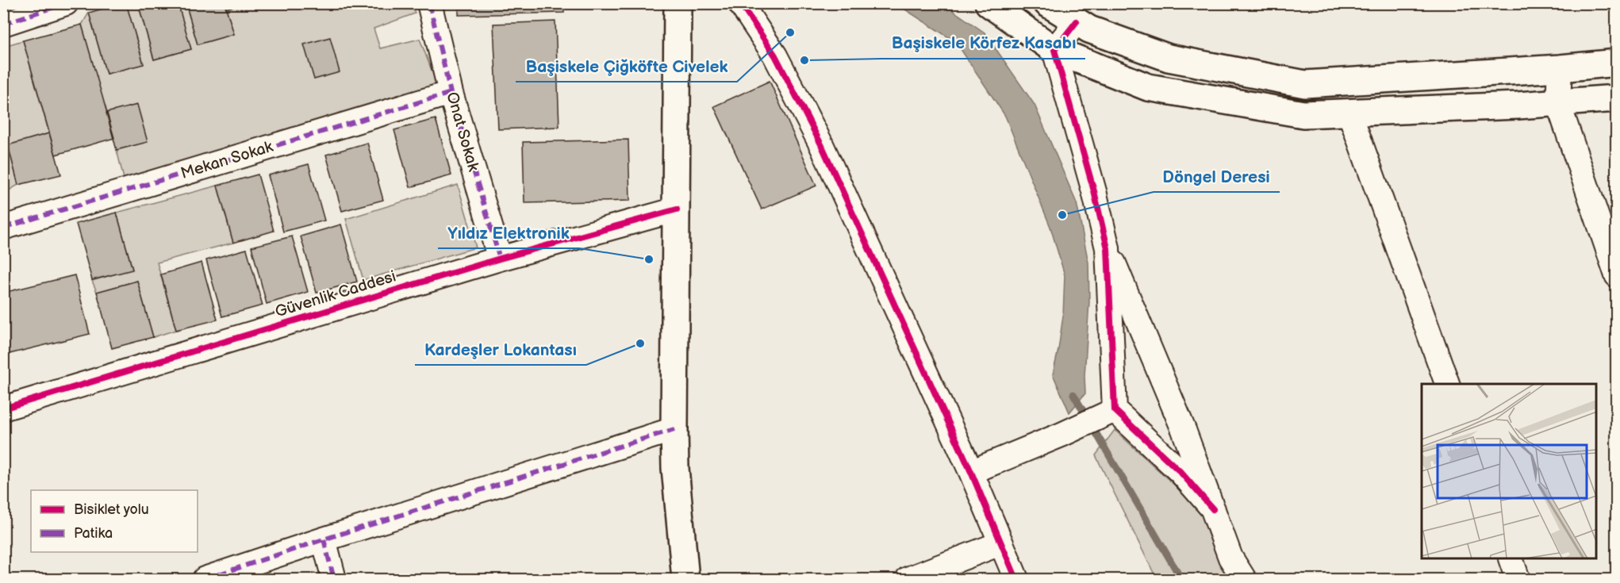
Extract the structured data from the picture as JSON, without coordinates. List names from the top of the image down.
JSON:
{
  "streets": {
    "street": ["Onat Sokak", "Mekan Sokak", "Güvenlik Caddesi"]
  },
  "crossings": [
    ["Onat Sokak", "Mekan Sokak"],
    ["Onat Sokak", "Güvenlik Caddesi"]
  ],
  "places": [
    "Başiskele Çiğköfte Civelek",
    "Başiskele Körfez Kasabı",
    "Döngel Deresi",
    "Yıldız Elektronik",
    "Kardeşler Lokantası"
  ],
  "legend": ["Bisiklet yolu", "Patika"]
}
